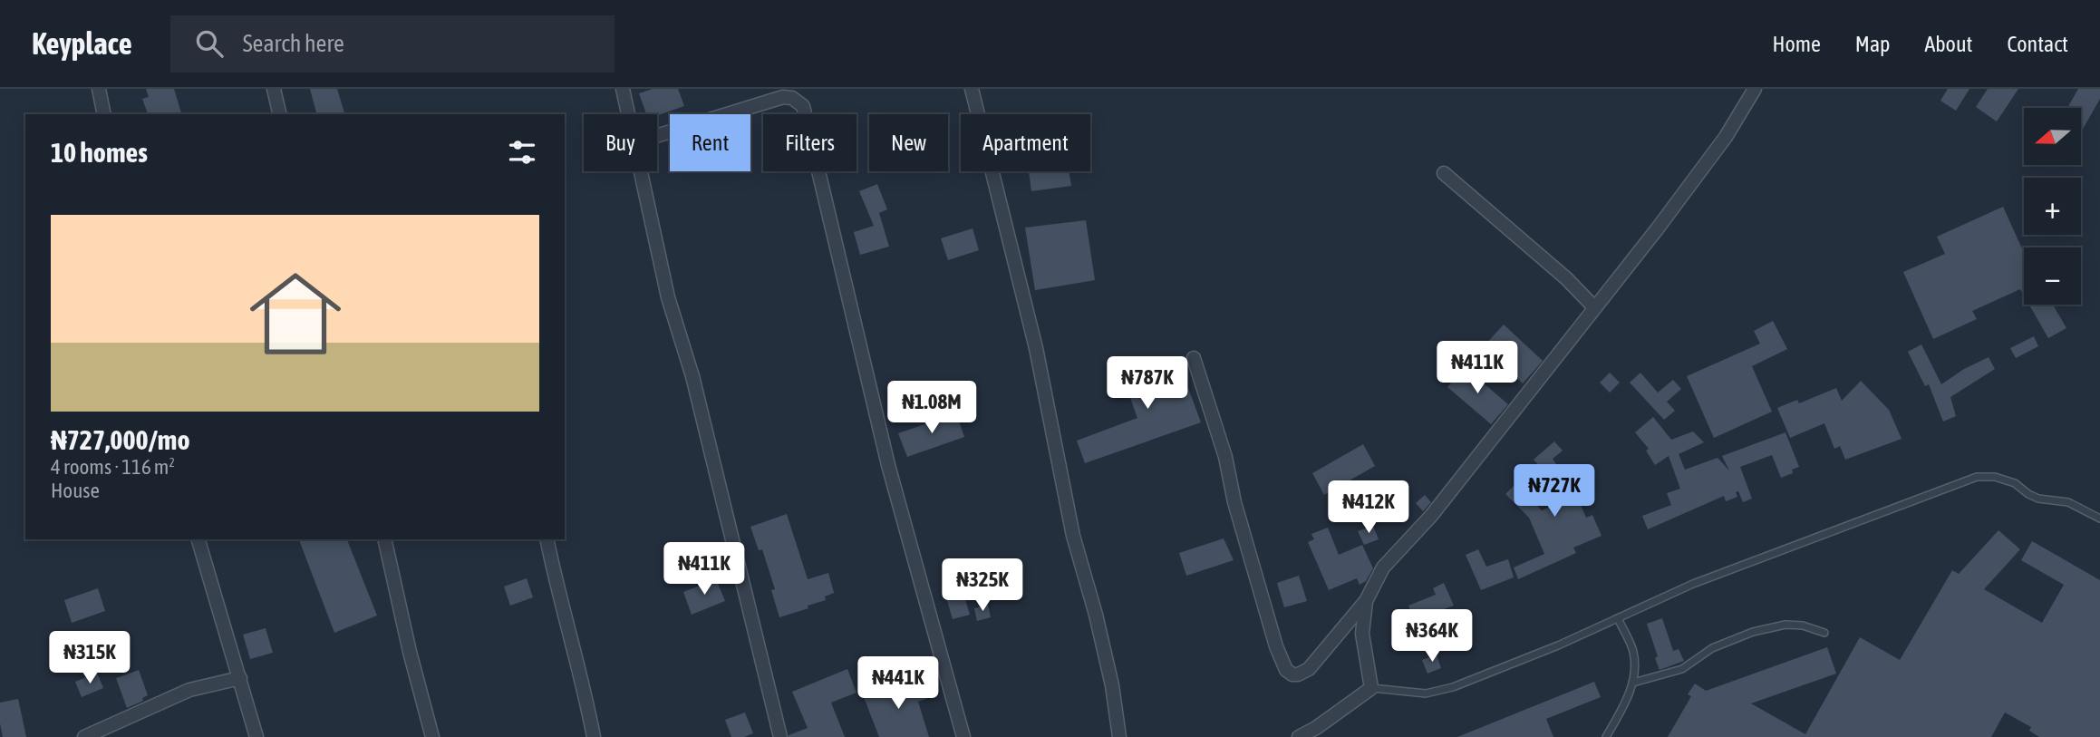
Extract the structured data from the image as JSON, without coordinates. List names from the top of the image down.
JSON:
{
  "north": "left",
  "page": {
    "header": "Keyplace",
    "search": "Search here",
    "nav": [
      "Home",
      "Map",
      "About",
      "Contact"
    ],
    "map_buttons": ["+", "−"],
    "chip": [
      "Buy",
      "Rent",
      "Filters",
      "New",
      "Apartment"
    ],
    "heading": "10 homes",
    "list": [
      {
        "name": "₦727,000/mo",
        "note": "4 rooms · 116 m² · House"
      }
    ],
    "price": [
      "₦411K",
      "₦787K",
      "₦1.08M",
      "₦727K",
      "₦412K",
      "₦411K",
      "₦325K",
      "₦364K",
      "₦315K",
      "₦441K"
    ]
  }
}
